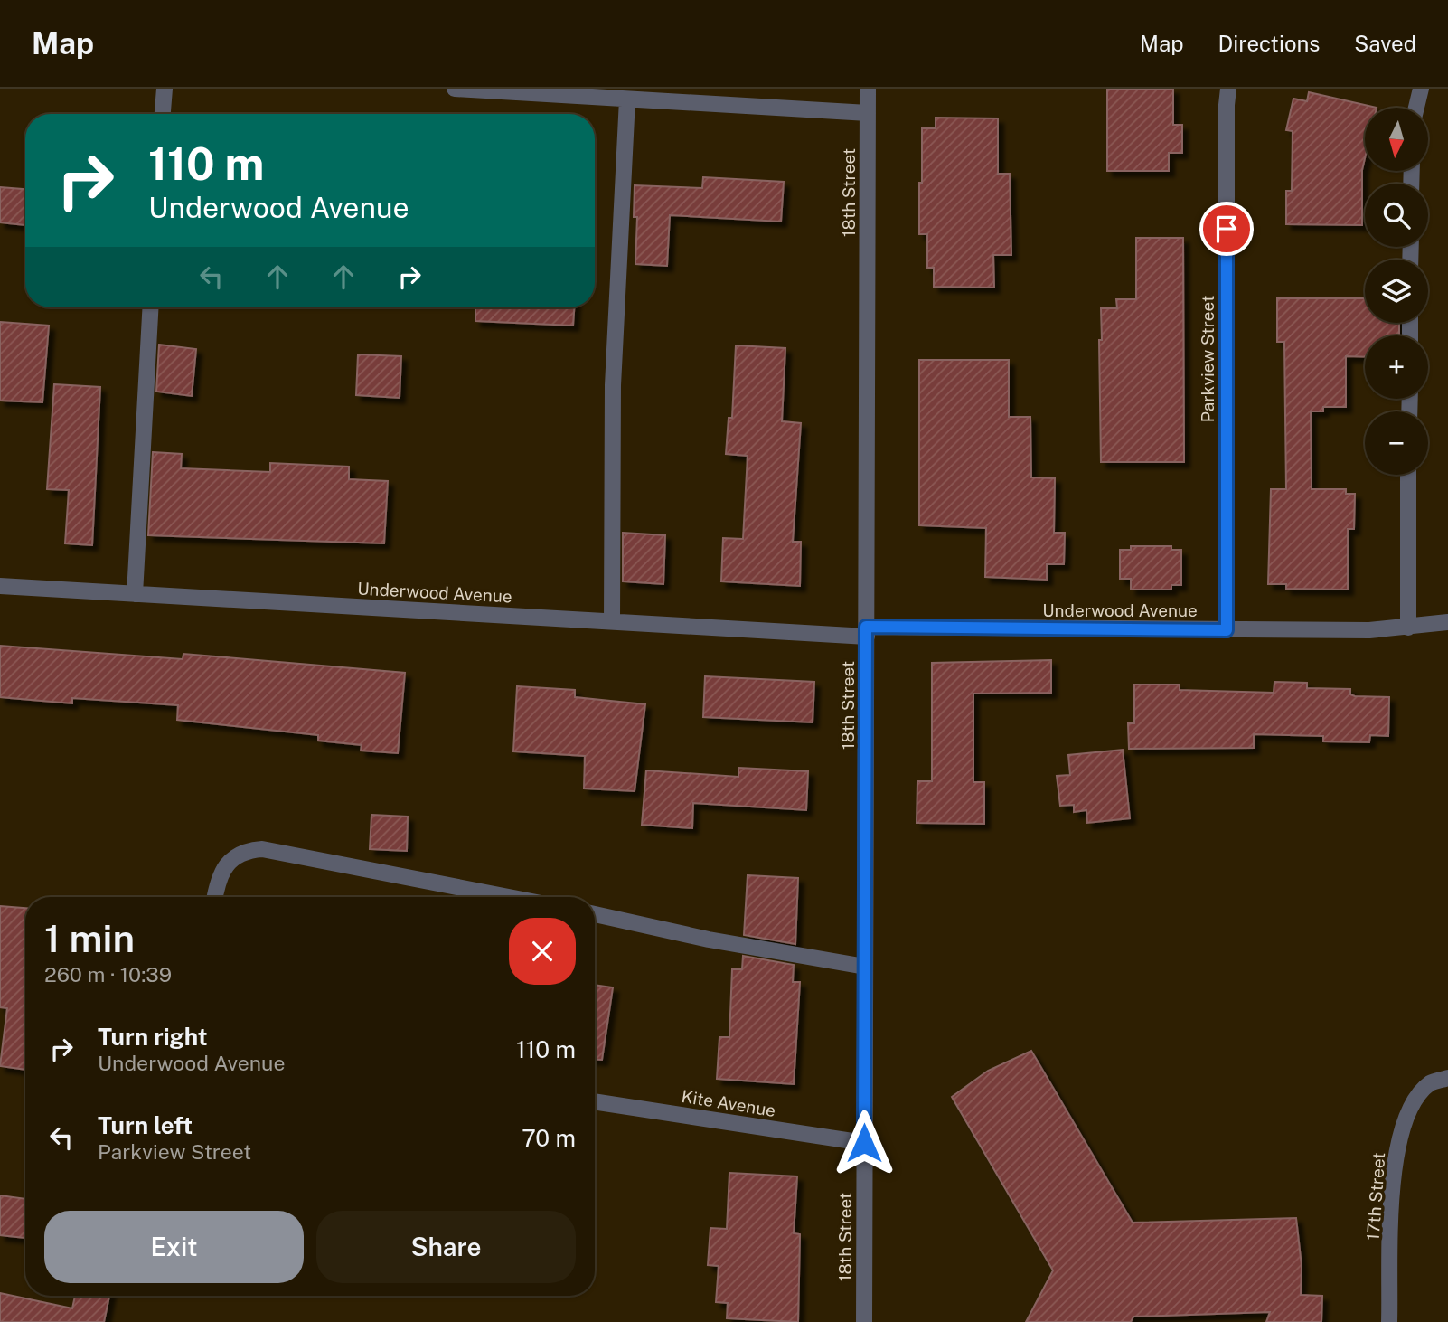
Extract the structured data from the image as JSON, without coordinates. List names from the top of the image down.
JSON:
{
  "streets": {
    "street": [
      "18th Street",
      "Parkview Street",
      "Underwood Avenue",
      "Kite Avenue",
      "17th Street"
    ]
  },
  "crossings": [
    ["18th Street", "Underwood Avenue"],
    ["18th Street", "Kite Avenue"],
    ["Parkview Street", "Underwood Avenue"]
  ],
  "north": "bottom",
  "page": {
    "header": "Map",
    "nav": ["Map", "Directions", "Saved"],
    "map_buttons": ["+", "−"],
    "turn": ["110 m", "Underwood Avenue"],
    "heading": ["1 min", "260 m · 10:39"],
    "list": [
      {
        "name": "Turn right",
        "note": "Underwood Avenue",
        "value": "110 m"
      },
      {
        "name": "Turn left",
        "note": "Parkview Street",
        "value": "70 m"
      }
    ],
    "buttons": ["Exit", "Share"]
  }
}
